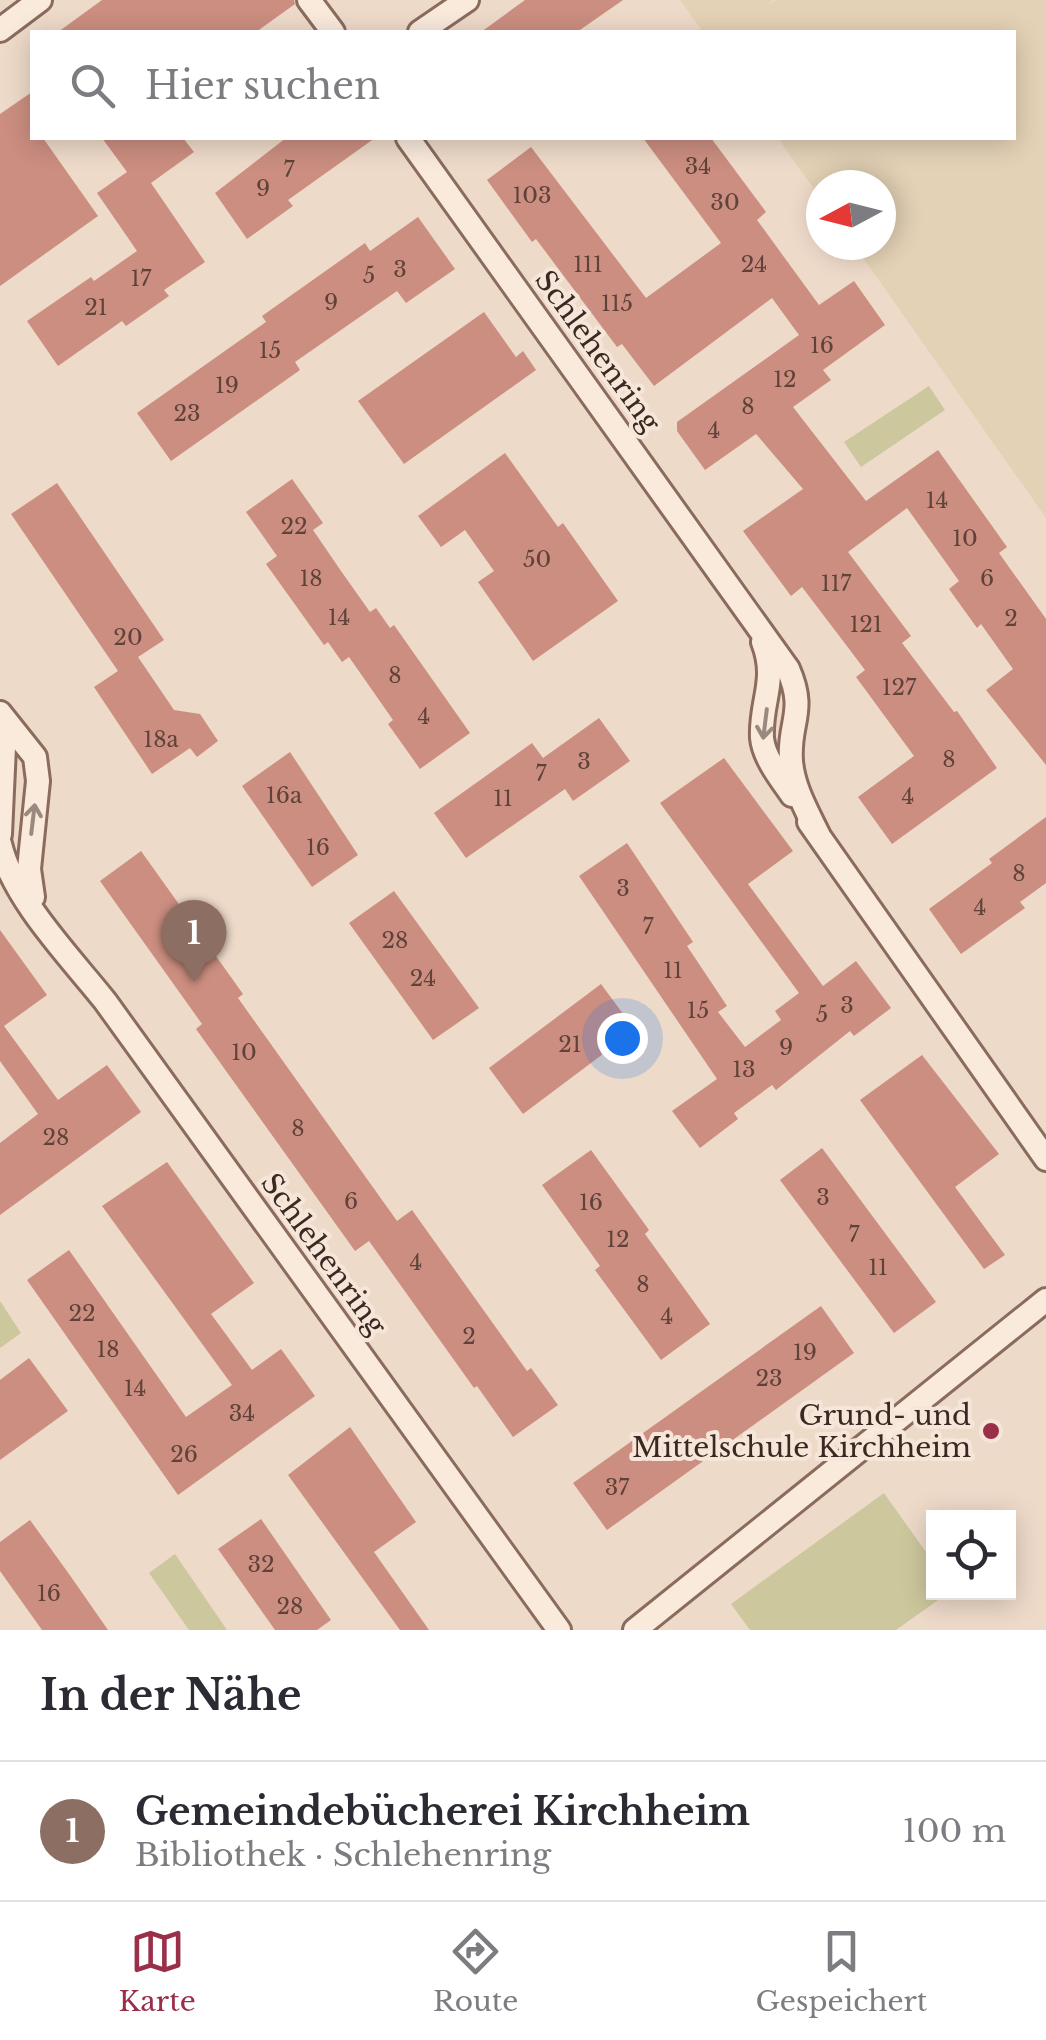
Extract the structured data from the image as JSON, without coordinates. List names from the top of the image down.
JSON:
{
  "streets": {
    "street": ["Schlehenring"]
  },
  "places": ["Grund- und Mittelschule Kirchheim"],
  "house_numbers": [
    "34",
    "7",
    "9",
    "103",
    "30",
    "111",
    "24",
    "3",
    "5",
    "17",
    "9",
    "115",
    "21",
    "16",
    "15",
    "12",
    "19",
    "8",
    "23",
    "4",
    "14",
    "22",
    "10",
    "50",
    "18",
    "6",
    "117",
    "14",
    "2",
    "121",
    "20",
    "8",
    "127",
    "4",
    "18a",
    "8",
    "3",
    "7",
    "16a",
    "4",
    "11",
    "16",
    "8",
    "3",
    "4",
    "7",
    "28",
    "11",
    "24",
    "3",
    "15",
    "5",
    "21",
    "9",
    "10",
    "13",
    "8",
    "28",
    "3",
    "6",
    "16",
    "7",
    "12",
    "4",
    "11",
    "8",
    "22",
    "4",
    "2",
    "18",
    "19",
    "23",
    "14",
    "34",
    "26",
    "37",
    "32",
    "16",
    "28"
  ],
  "north": "left",
  "page": {
    "search": "Hier suchen",
    "pins": "1",
    "heading": "In der Nähe",
    "list": [
      {
        "mark": "1",
        "name": "Gemeindebücherei Kirchheim",
        "note": "Bibliothek · Schlehenring",
        "value": "100 m"
      }
    ],
    "nav": ["Karte", "Route", "Gespeichert"]
  }
}
